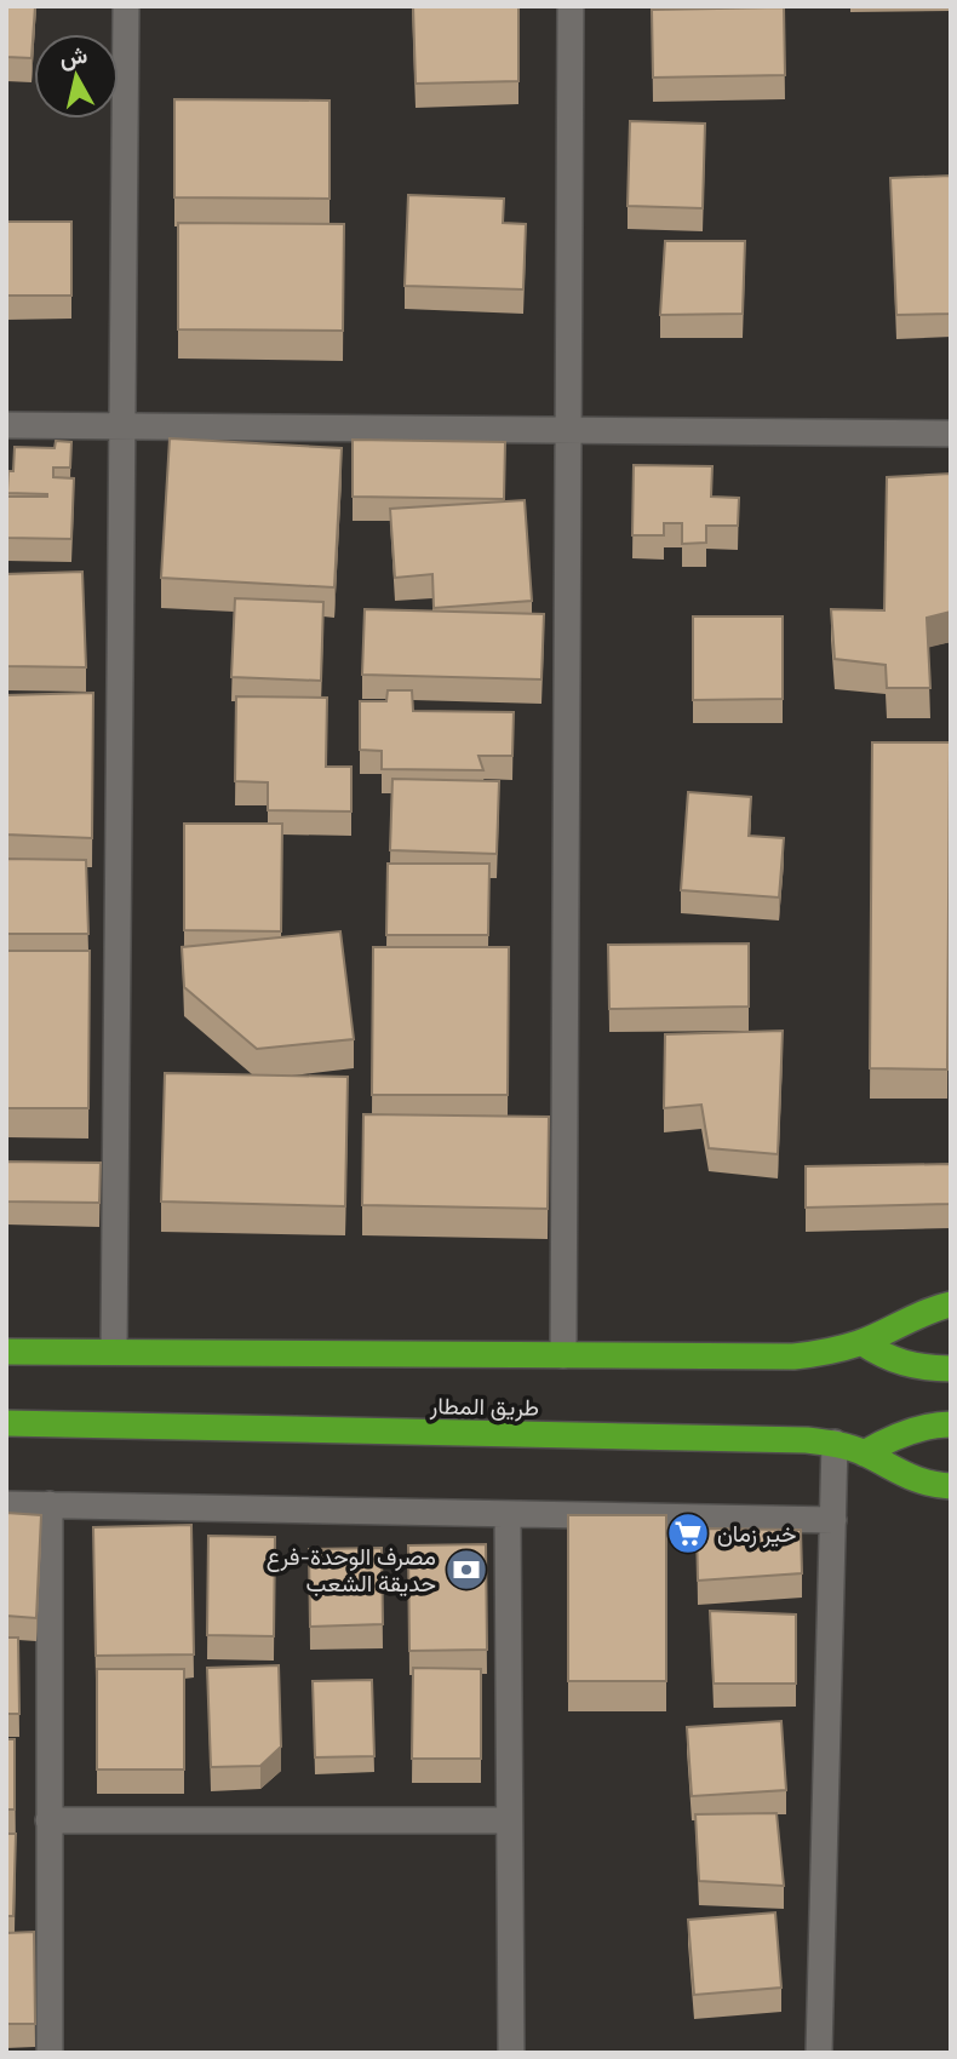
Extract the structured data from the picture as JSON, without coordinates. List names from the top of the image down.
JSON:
{
  "streets": {
    "highway": ["طريق المطار"]
  },
  "places": {
    "supermarket": ["خير زمان"],
    "bank": ["مصرف الوحدة-فرع حديقة الشعب"]
  },
  "north": "top"
}
